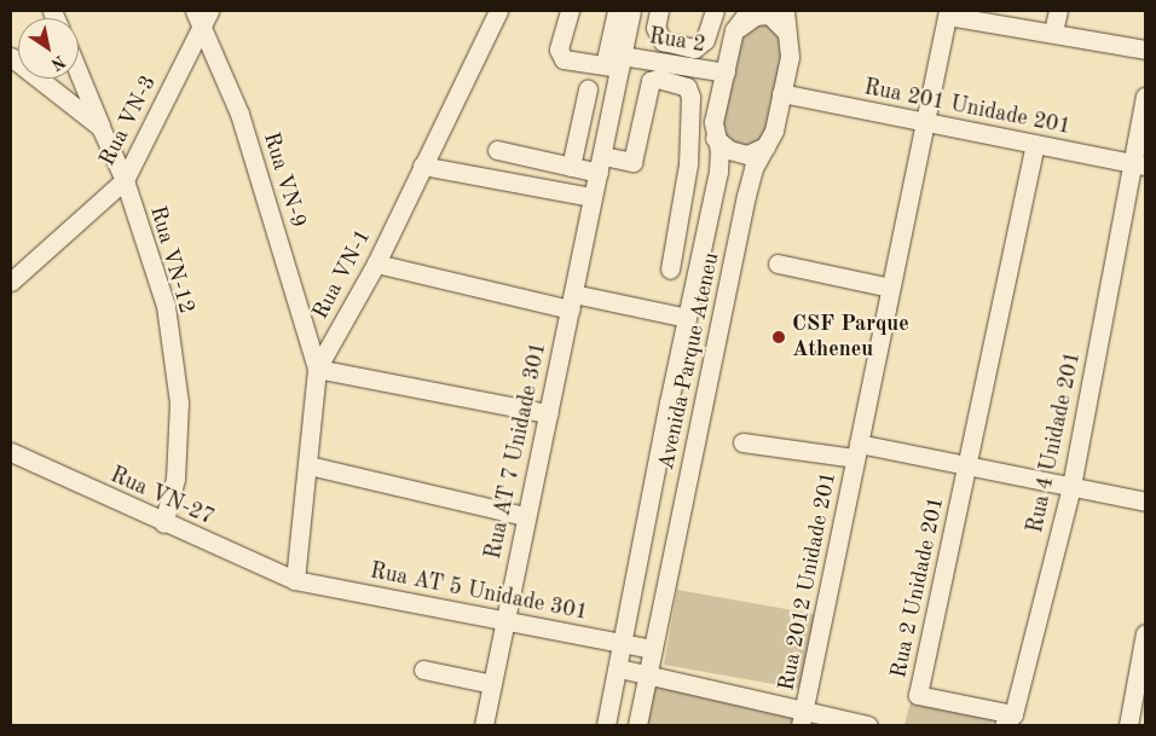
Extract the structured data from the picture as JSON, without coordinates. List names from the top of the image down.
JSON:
{
  "streets": {
    "street": [
      "Rua 2",
      "Rua 201 Unidade 201",
      "Rua VN-3",
      "Rua VN-9",
      "Rua VN-12",
      "Rua VN-1",
      "Avenida Parque Ateneu",
      "Rua 4 Unidade 201",
      "Rua AT 7 Unidade 301",
      "Rua VN-27",
      "Rua 2012 Unidade 201",
      "Rua 2 Unidade 201",
      "Rua AT 5 Unidade 301"
    ]
  },
  "crossings": [
    ["Rua 2", "Avenida Parque Ateneu"],
    ["Rua 2", "Rua AT 7 Unidade 301"],
    ["Rua 201 Unidade 201", "Avenida Parque Ateneu"],
    ["Rua 201 Unidade 201", "Rua 4 Unidade 201"],
    ["Rua 201 Unidade 201", "Rua 2012 Unidade 201"],
    ["Rua 201 Unidade 201", "Rua 2 Unidade 201"],
    ["Rua VN-3", "Rua VN-9"],
    ["Rua VN-3", "Rua VN-12"],
    ["Rua VN-9", "Rua VN-1"],
    ["Rua VN-12", "Rua VN-27"],
    ["Rua VN-1", "Rua VN-27"],
    ["Rua VN-1", "Rua AT 5 Unidade 301"],
    ["Avenida Parque Ateneu", "Rua AT 5 Unidade 301"],
    ["Rua 4 Unidade 201", "Rua 2 Unidade 201"],
    ["Rua AT 7 Unidade 301", "Rua AT 5 Unidade 301"],
    ["Rua VN-27", "Rua AT 5 Unidade 301"],
    ["Rua 2012 Unidade 201", "Rua 2 Unidade 201"]
  ],
  "places": ["CSF Parque Atheneu"],
  "north": "bottom right"
}
